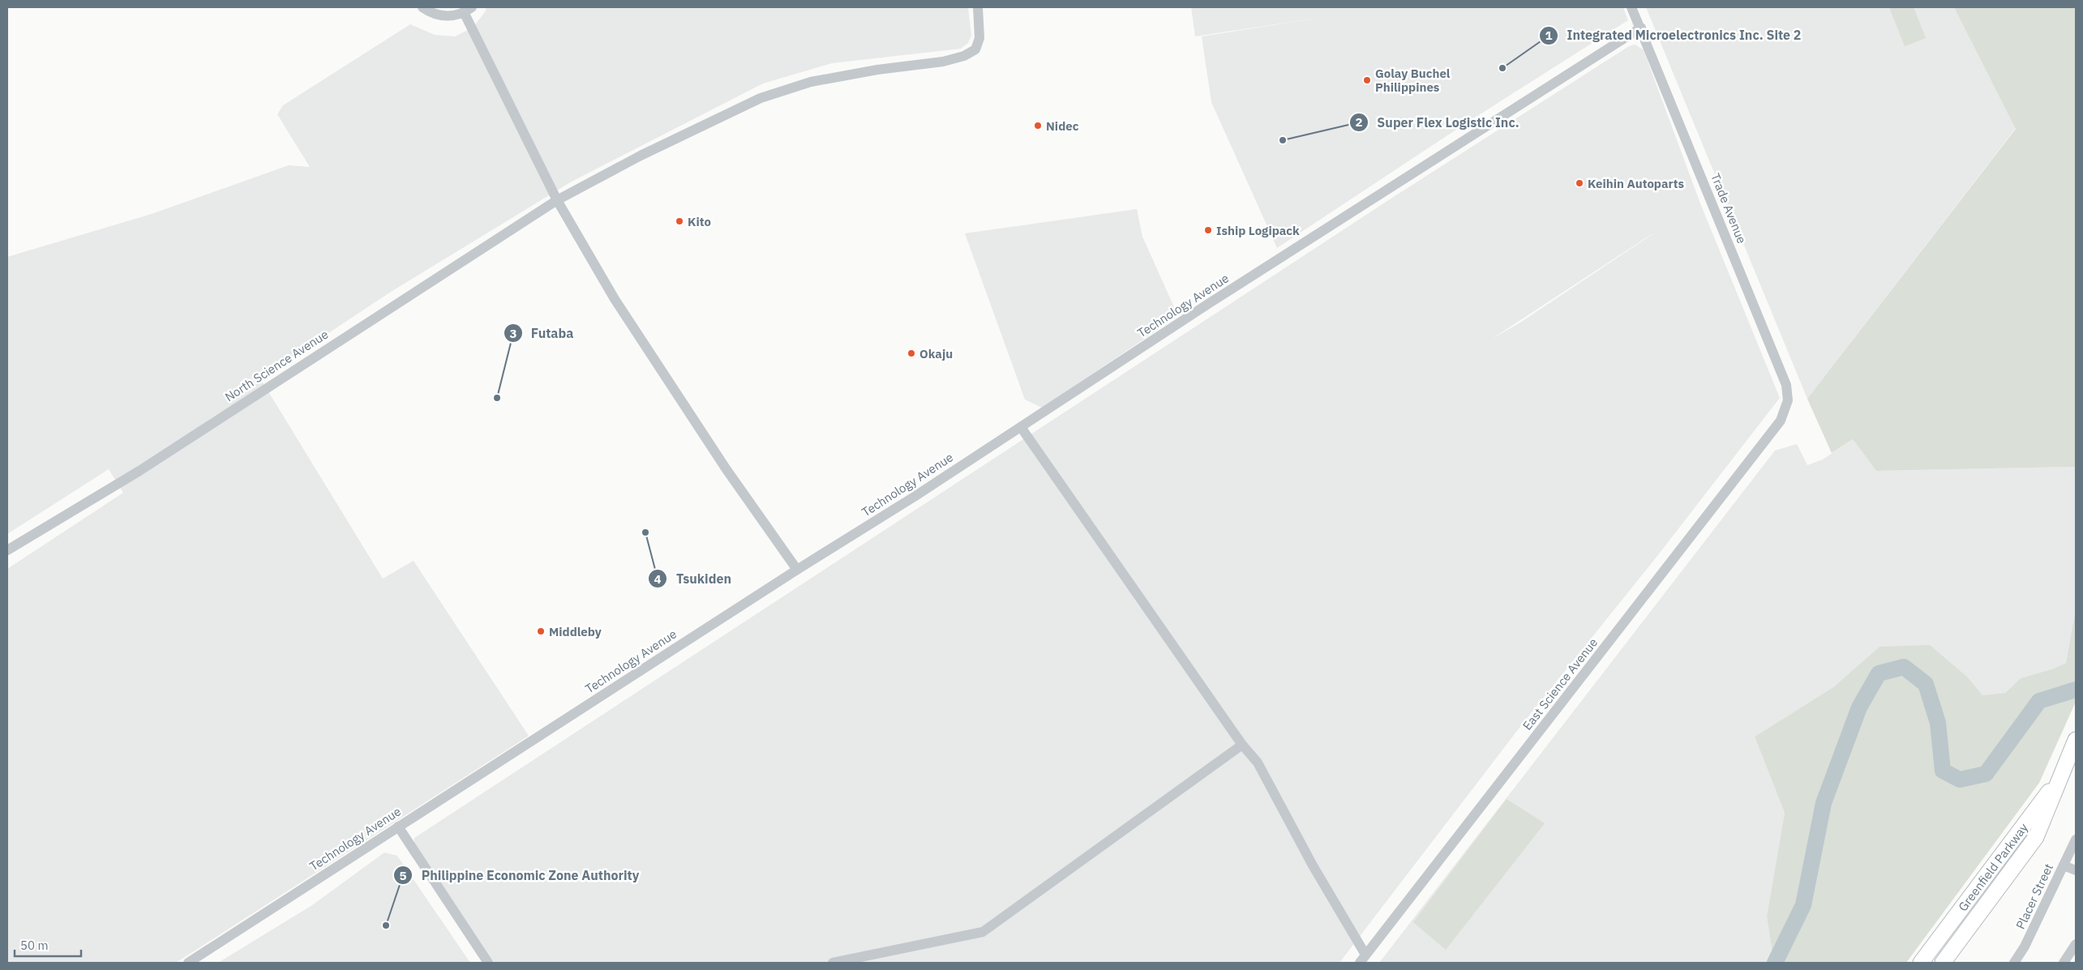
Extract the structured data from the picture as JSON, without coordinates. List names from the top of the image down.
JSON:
{
  "streets": {
    "main road": ["Greenfield Parkway"],
    "street": [
      "Trade Avenue",
      "Technology Avenue",
      "North Science Avenue",
      "East Science Avenue",
      "Placer Street"
    ]
  },
  "crossings": [
    ["Trade Avenue", "Technology Avenue"],
    ["Trade Avenue", "East Science Avenue"]
  ],
  "places": [
    "Integrated Microelectronics Inc. Site 2",
    "Golay Buchel Philippines",
    "Nidec",
    "Super Flex Logistic Inc.",
    "Keihin Autoparts",
    "Kito",
    "Iship Logipack",
    "Okaju",
    "Futaba",
    "Tsukiden",
    "Middleby",
    "Philippine Economic Zone Authority"
  ],
  "scale_bar": "50 m"
}
